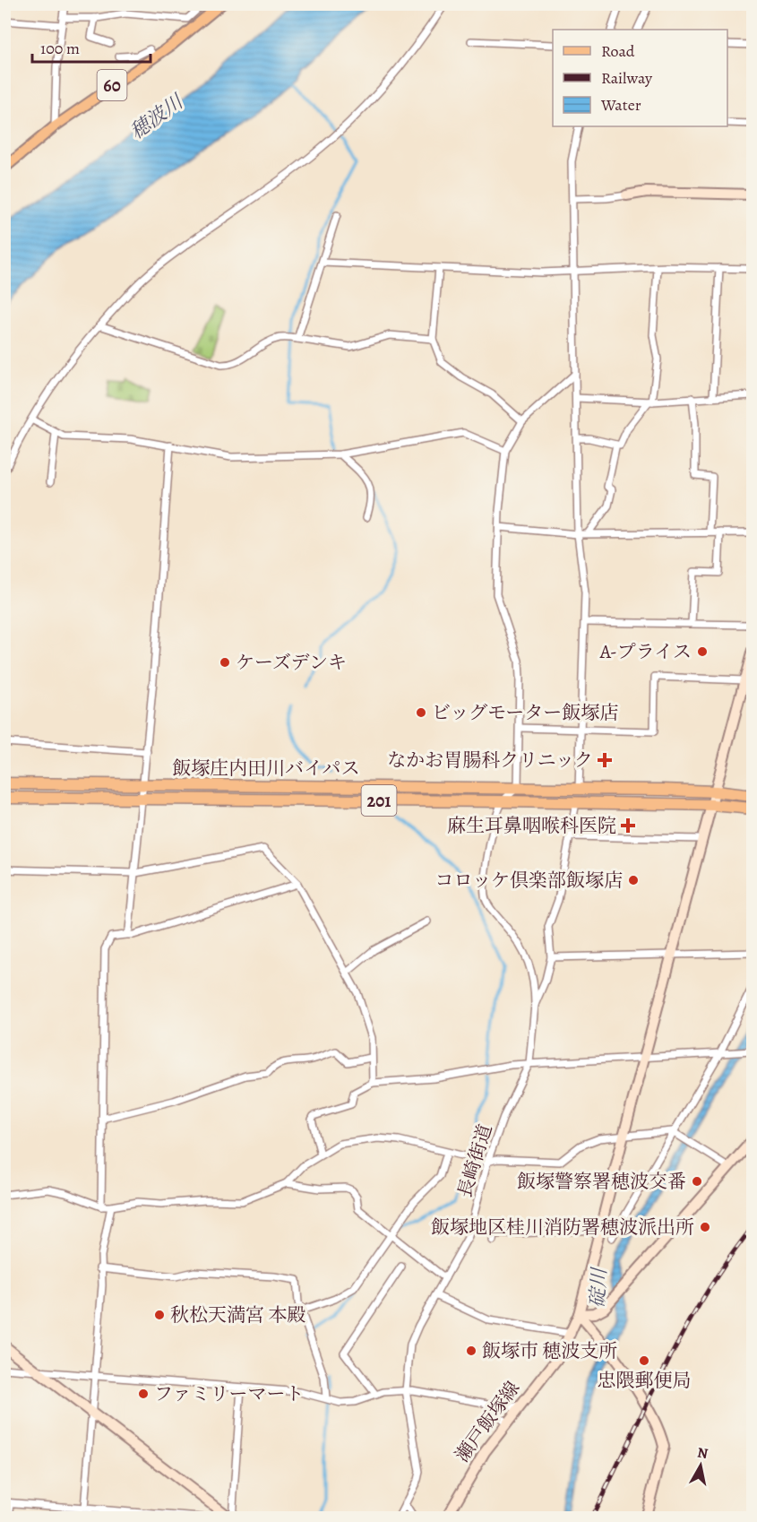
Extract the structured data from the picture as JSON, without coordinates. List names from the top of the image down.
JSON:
{
  "streets": {
    "highway": ["飯塚庄内田川バイパス", "201"],
    "main road": ["60"],
    "street": ["長崎街道", "瀬戸飯塚線"]
  },
  "crossings": [
    ["飯塚庄内田川バイパス", "長崎街道"],
    ["飯塚庄内田川バイパス", "瀬戸飯塚線"]
  ],
  "water": ["穂波川", "碇川"],
  "places": {
    "other": [
      "A-プライス",
      "ケーズデンキ",
      "ビッグモーター飯塚店",
      "コロッケ倶楽部飯塚店",
      "飯塚警察署穂波交番",
      "飯塚地区桂川消防署穂波派出所",
      "秋松天満宮 本殿",
      "飯塚市 穂波支所",
      "忠隈郵便局",
      "ファミリーマート"
    ],
    "health": ["なかお胃腸科クリニック", "麻生耳鼻咽喉科医院"]
  },
  "legend": ["Road", "Railway", "Water"],
  "scale_bar": "100 m",
  "north": "top"
}
